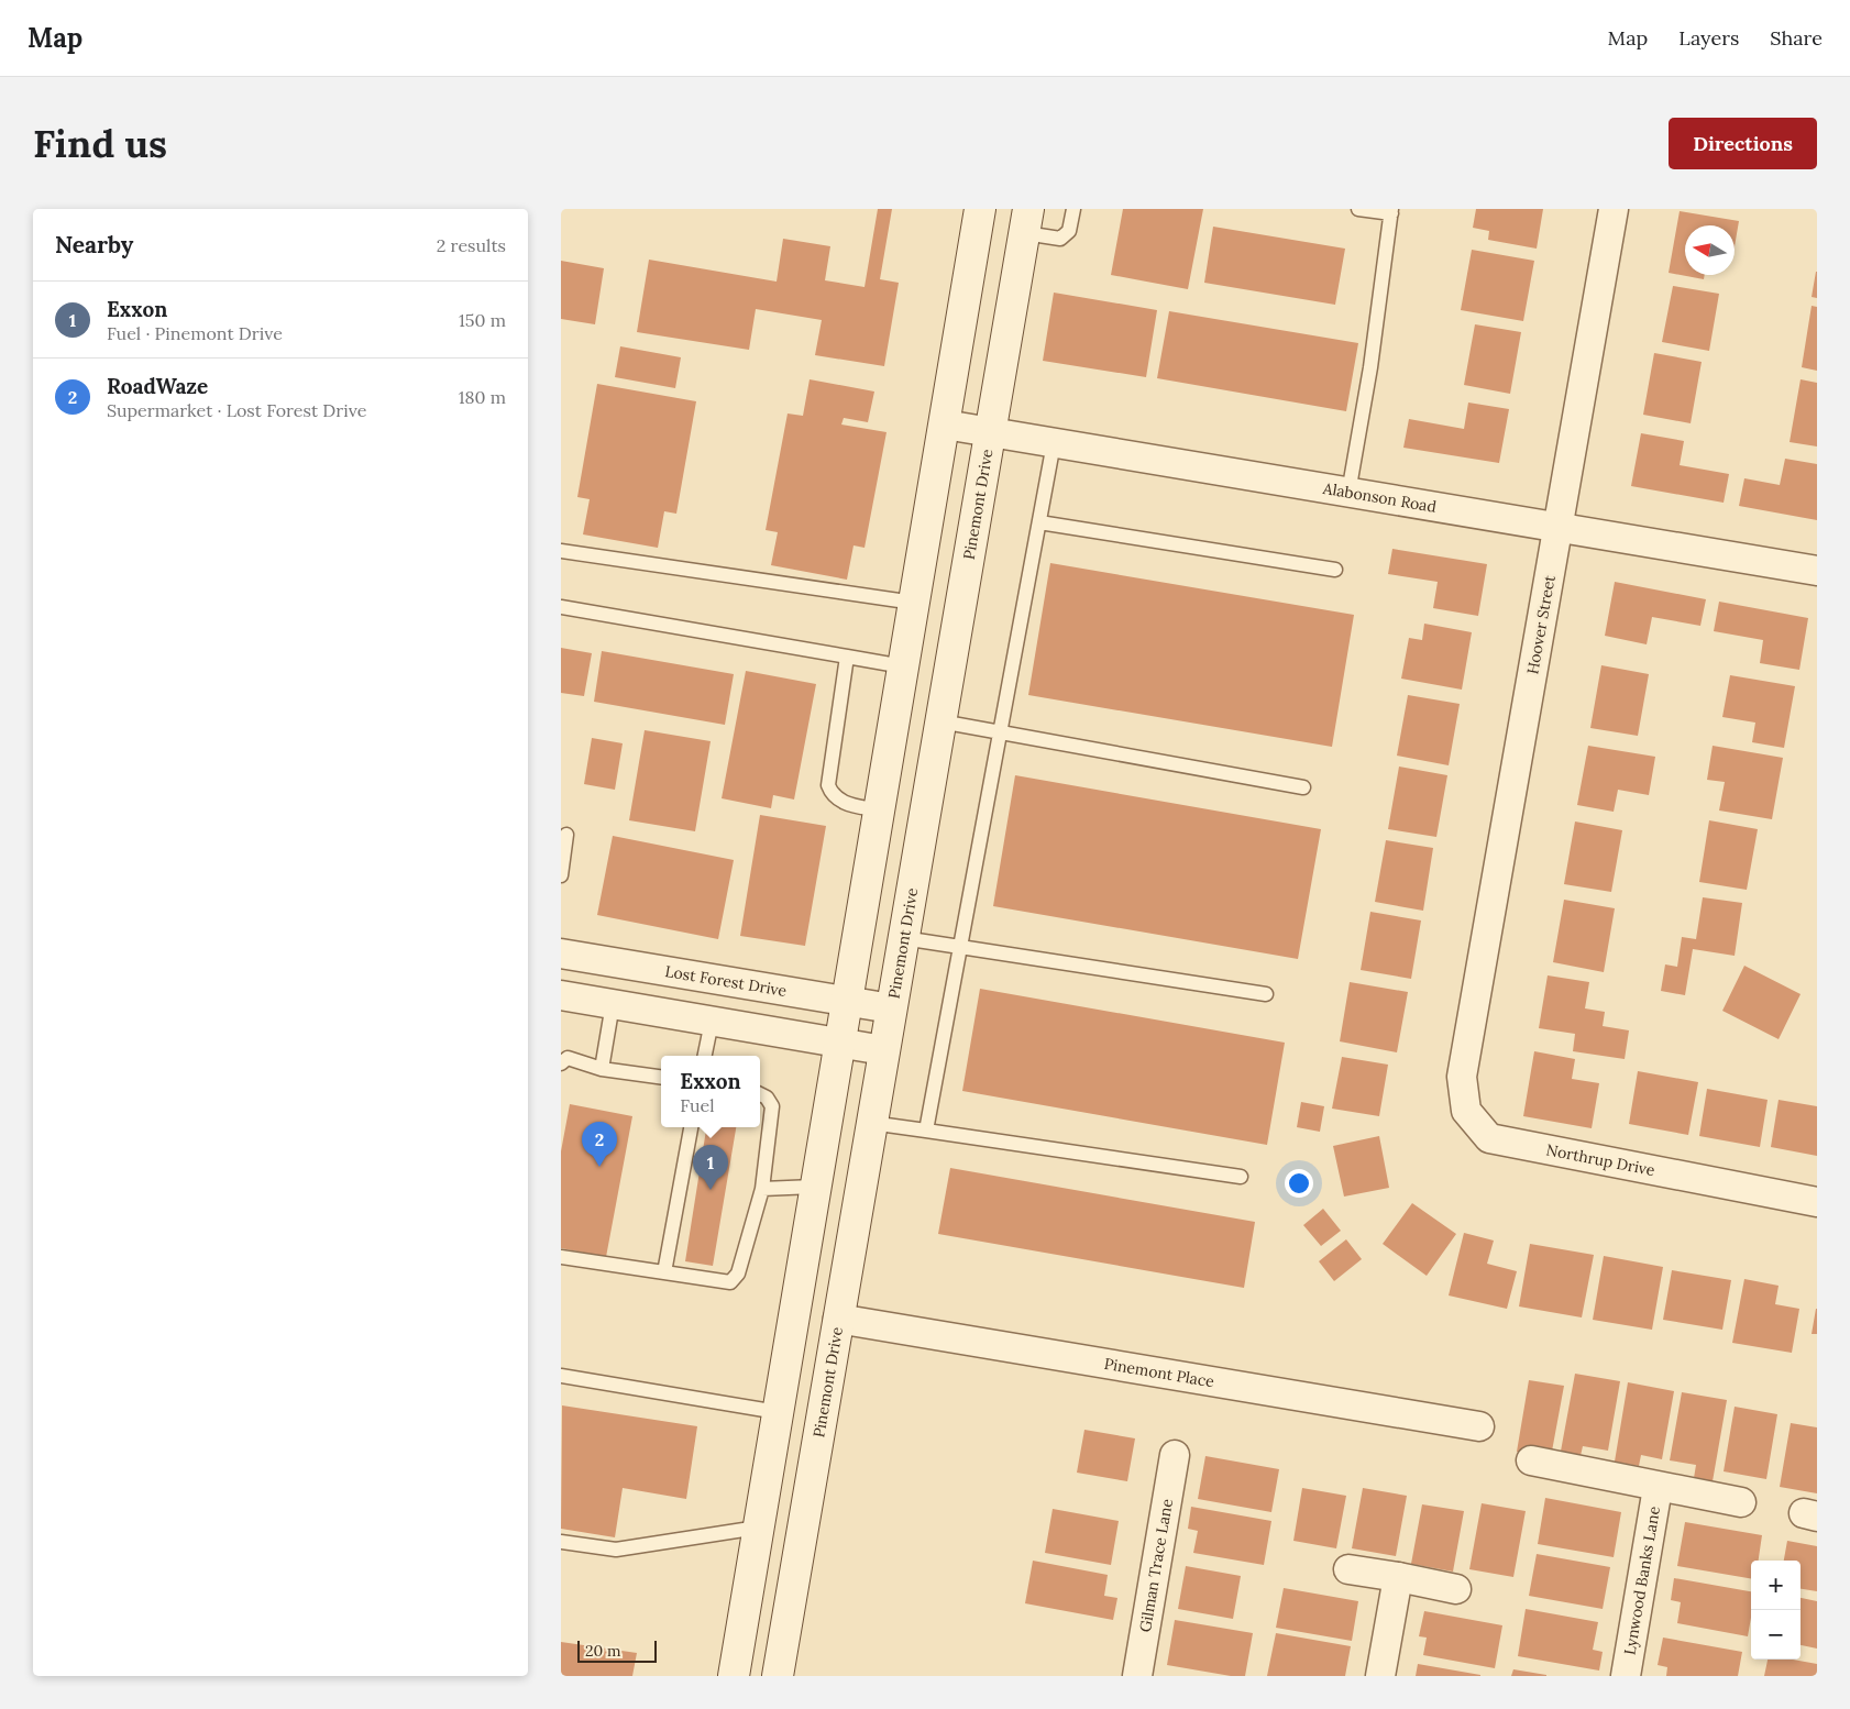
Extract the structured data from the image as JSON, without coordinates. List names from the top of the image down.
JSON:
{
  "streets": {
    "main road": ["Pinemont Drive"],
    "street": [
      "Alabonson Road",
      "Hoover Street",
      "Lost Forest Drive",
      "Northrup Drive",
      "Pinemont Place",
      "Gilman Trace Lane",
      "Lynwood Banks Lane"
    ]
  },
  "crossings": [
    ["Alabonson Road", "Pinemont Drive"],
    ["Alabonson Road", "Hoover Street"],
    ["Pinemont Drive", "Lost Forest Drive"],
    ["Pinemont Drive", "Pinemont Place"],
    ["Hoover Street", "Northrup Drive"]
  ],
  "scale_bar": "20 m",
  "north": "left",
  "page": {
    "header": "Map",
    "nav": ["Map", "Layers", "Share"],
    "buttons": "Directions",
    "title": "Find us",
    "heading": ["Nearby", "2 results"],
    "list": [
      {
        "mark": "1",
        "name": "Exxon",
        "note": "Fuel · Pinemont Drive",
        "value": "150 m"
      },
      {
        "mark": "2",
        "name": "RoadWaze",
        "note": "Supermarket · Lost Forest Drive",
        "value": "180 m"
      }
    ],
    "popup": ["Exxon", "Fuel"],
    "pins": ["2", "1"],
    "map_buttons": ["+", "−"],
    "scale": "20 m"
  }
}
